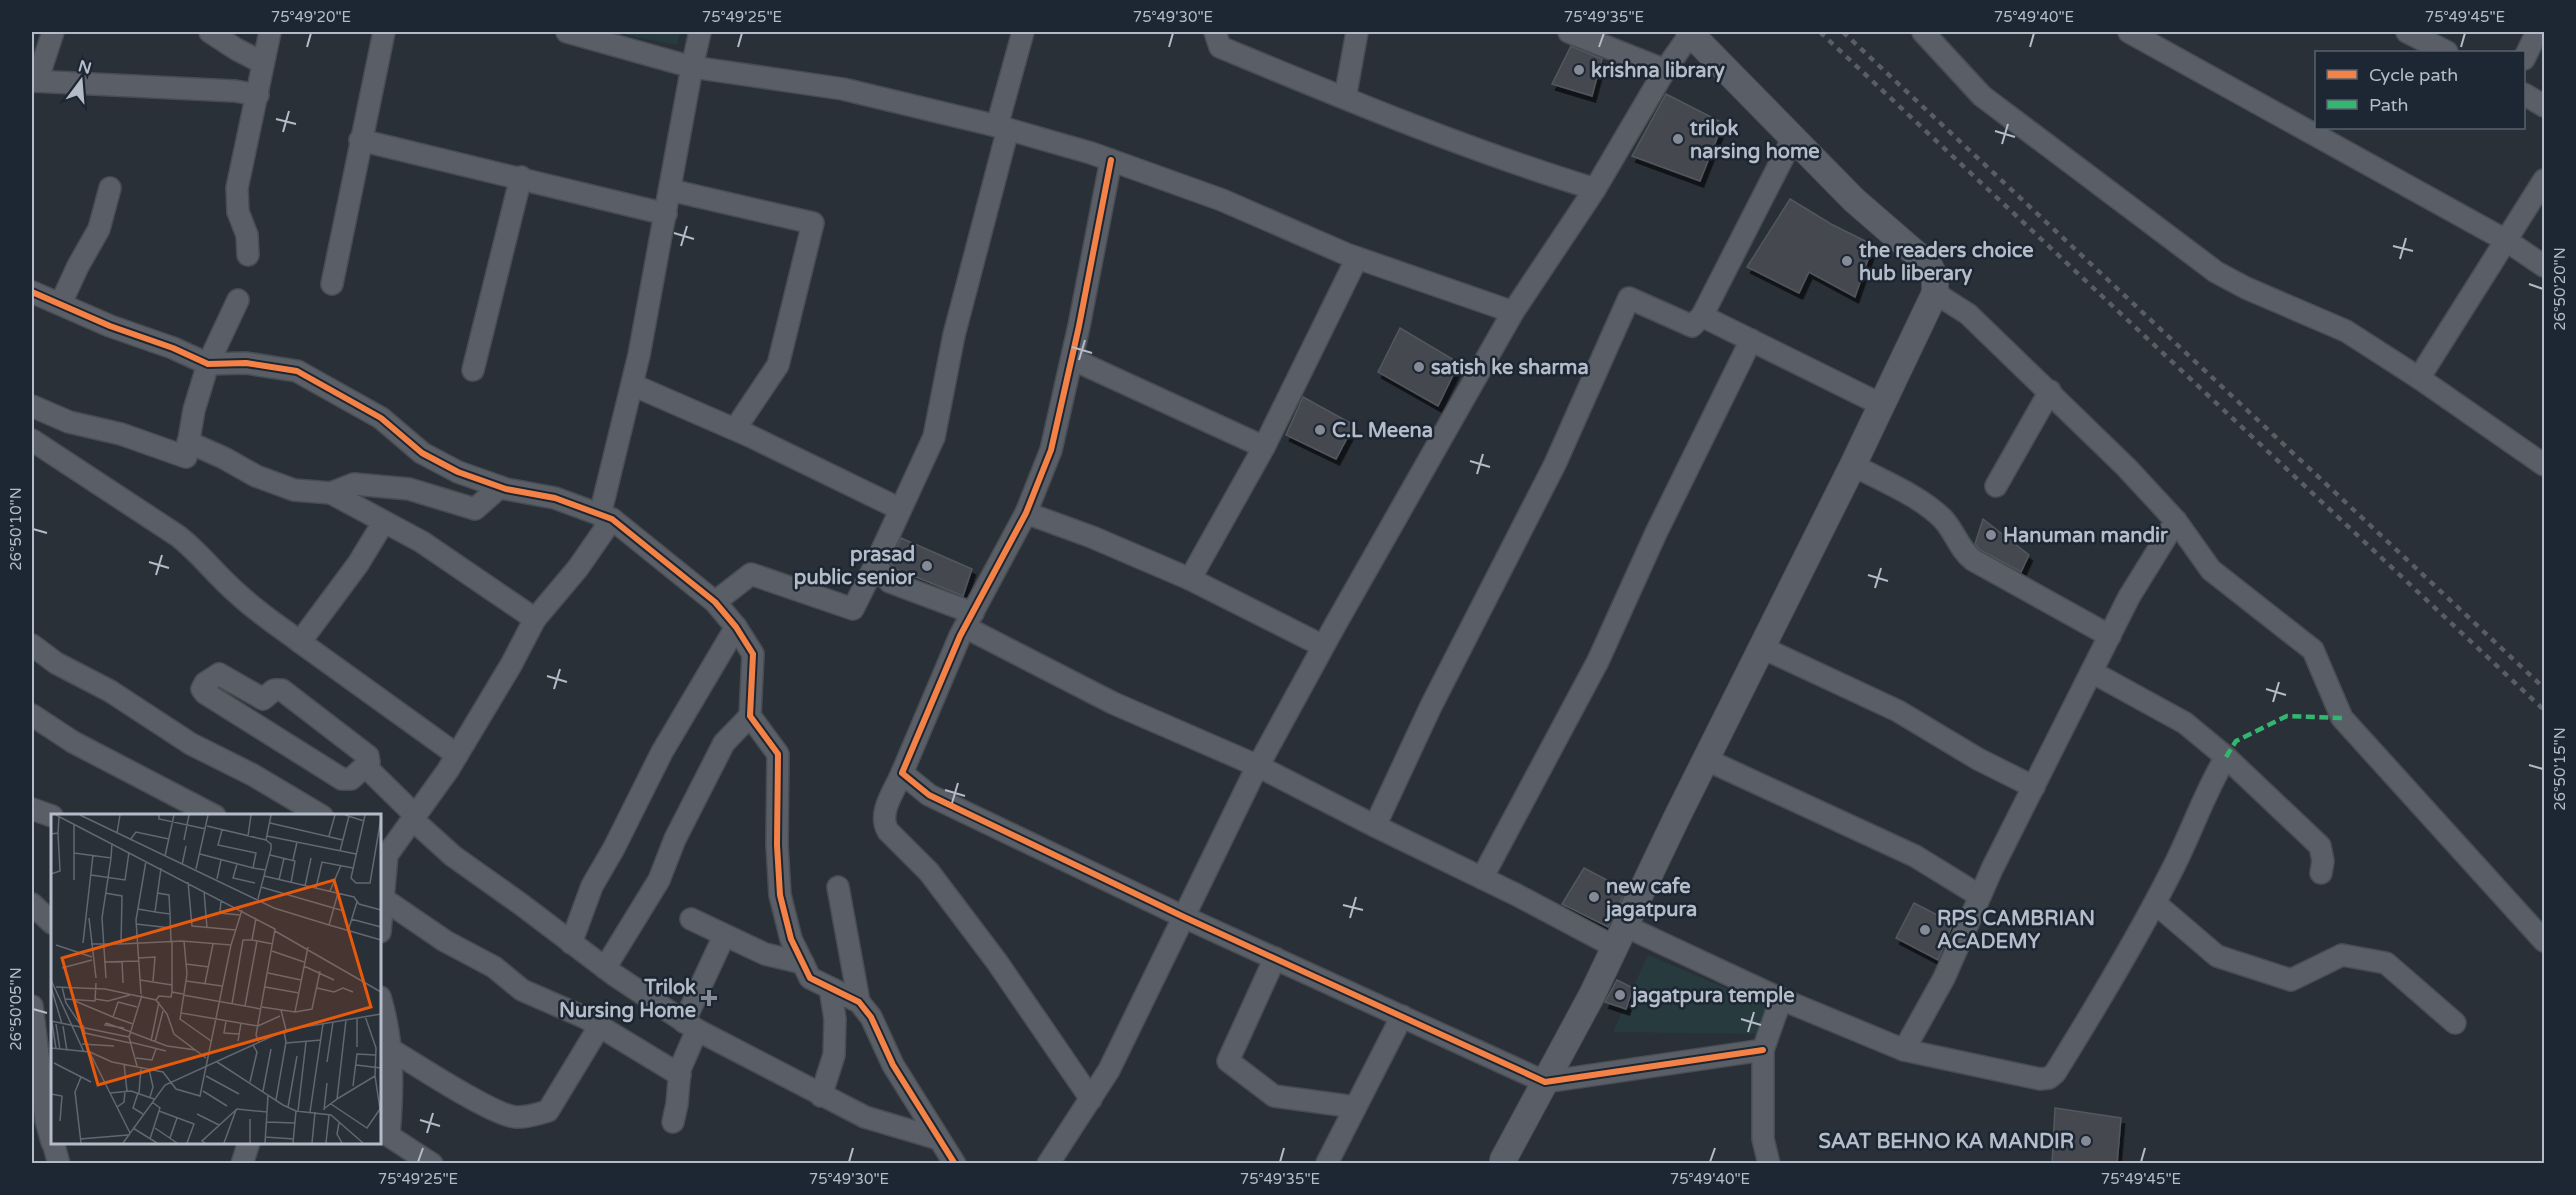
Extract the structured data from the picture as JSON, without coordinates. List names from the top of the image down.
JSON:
{
  "places": {
    "other": [
      "krishna library",
      "trilok narsing home",
      "the readers choice hub liberary",
      "satish ke sharma",
      "C.L Meena",
      "Hanuman mandir",
      "prasad public senior",
      "new cafe jagatpura",
      "RPS CAMBRIAN ACADEMY",
      "jagatpura temple",
      "SAAT BEHNO KA MANDIR"
    ],
    "health": ["Trilok Nursing Home"]
  },
  "legend": ["Cycle path", "Path"],
  "north": "top",
  "coordinates": [
    "75°49'20\"E",
    "75°49'25\"E",
    "75°49'30\"E",
    "75°49'35\"E",
    "75°49'40\"E",
    "75°49'45\"E",
    "26°50'20\"N",
    "26°50'10\"N",
    "26°50'15\"N",
    "26°50'05\"N"
  ]
}
